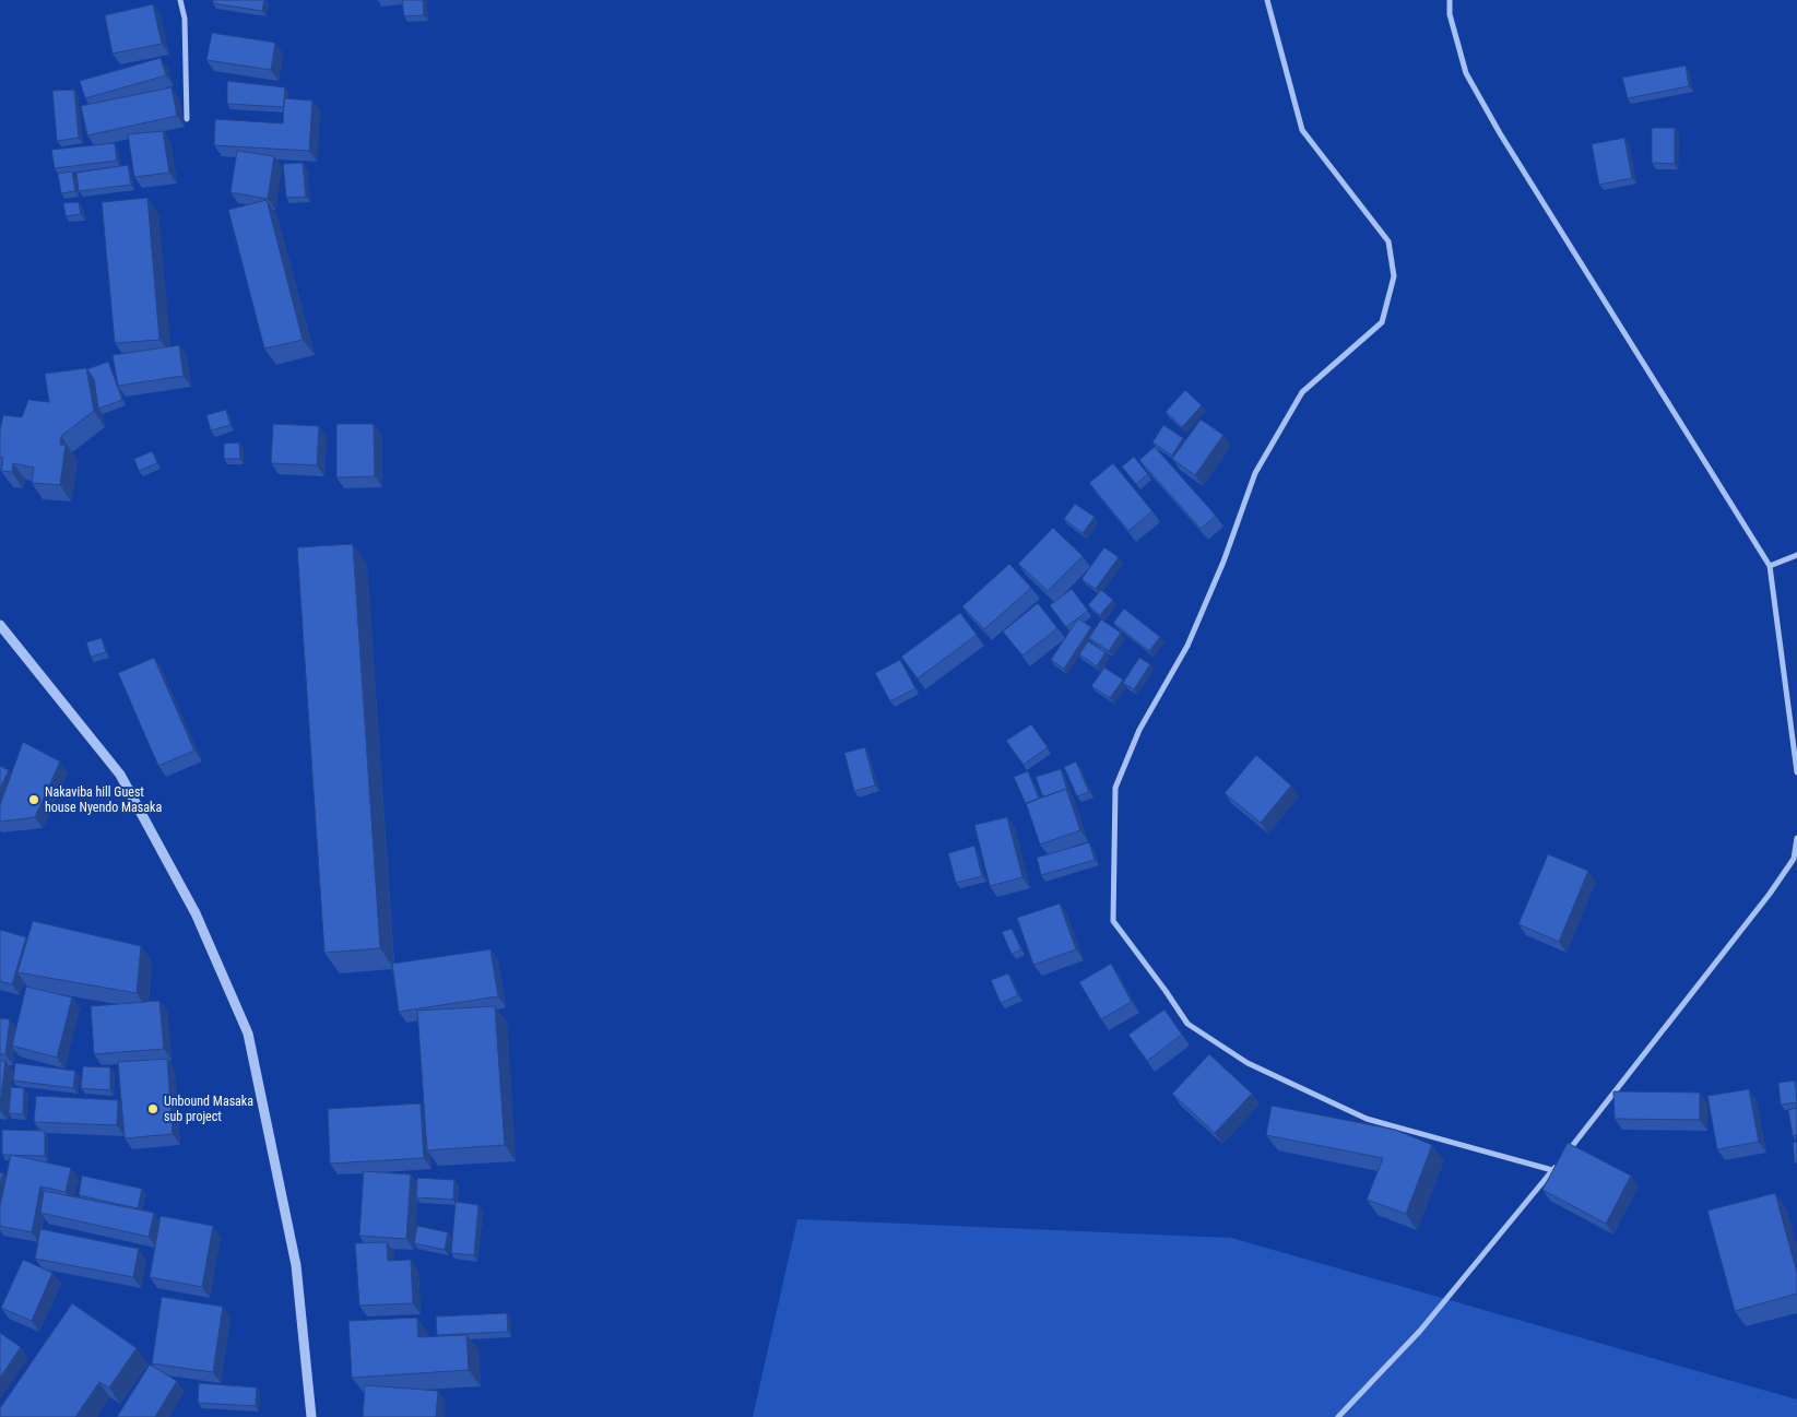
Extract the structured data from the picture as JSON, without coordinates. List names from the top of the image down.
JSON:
{
  "places": ["Nakaviba hill Guest house Nyendo Masaka", "Unbound Masaka sub project"]
}
